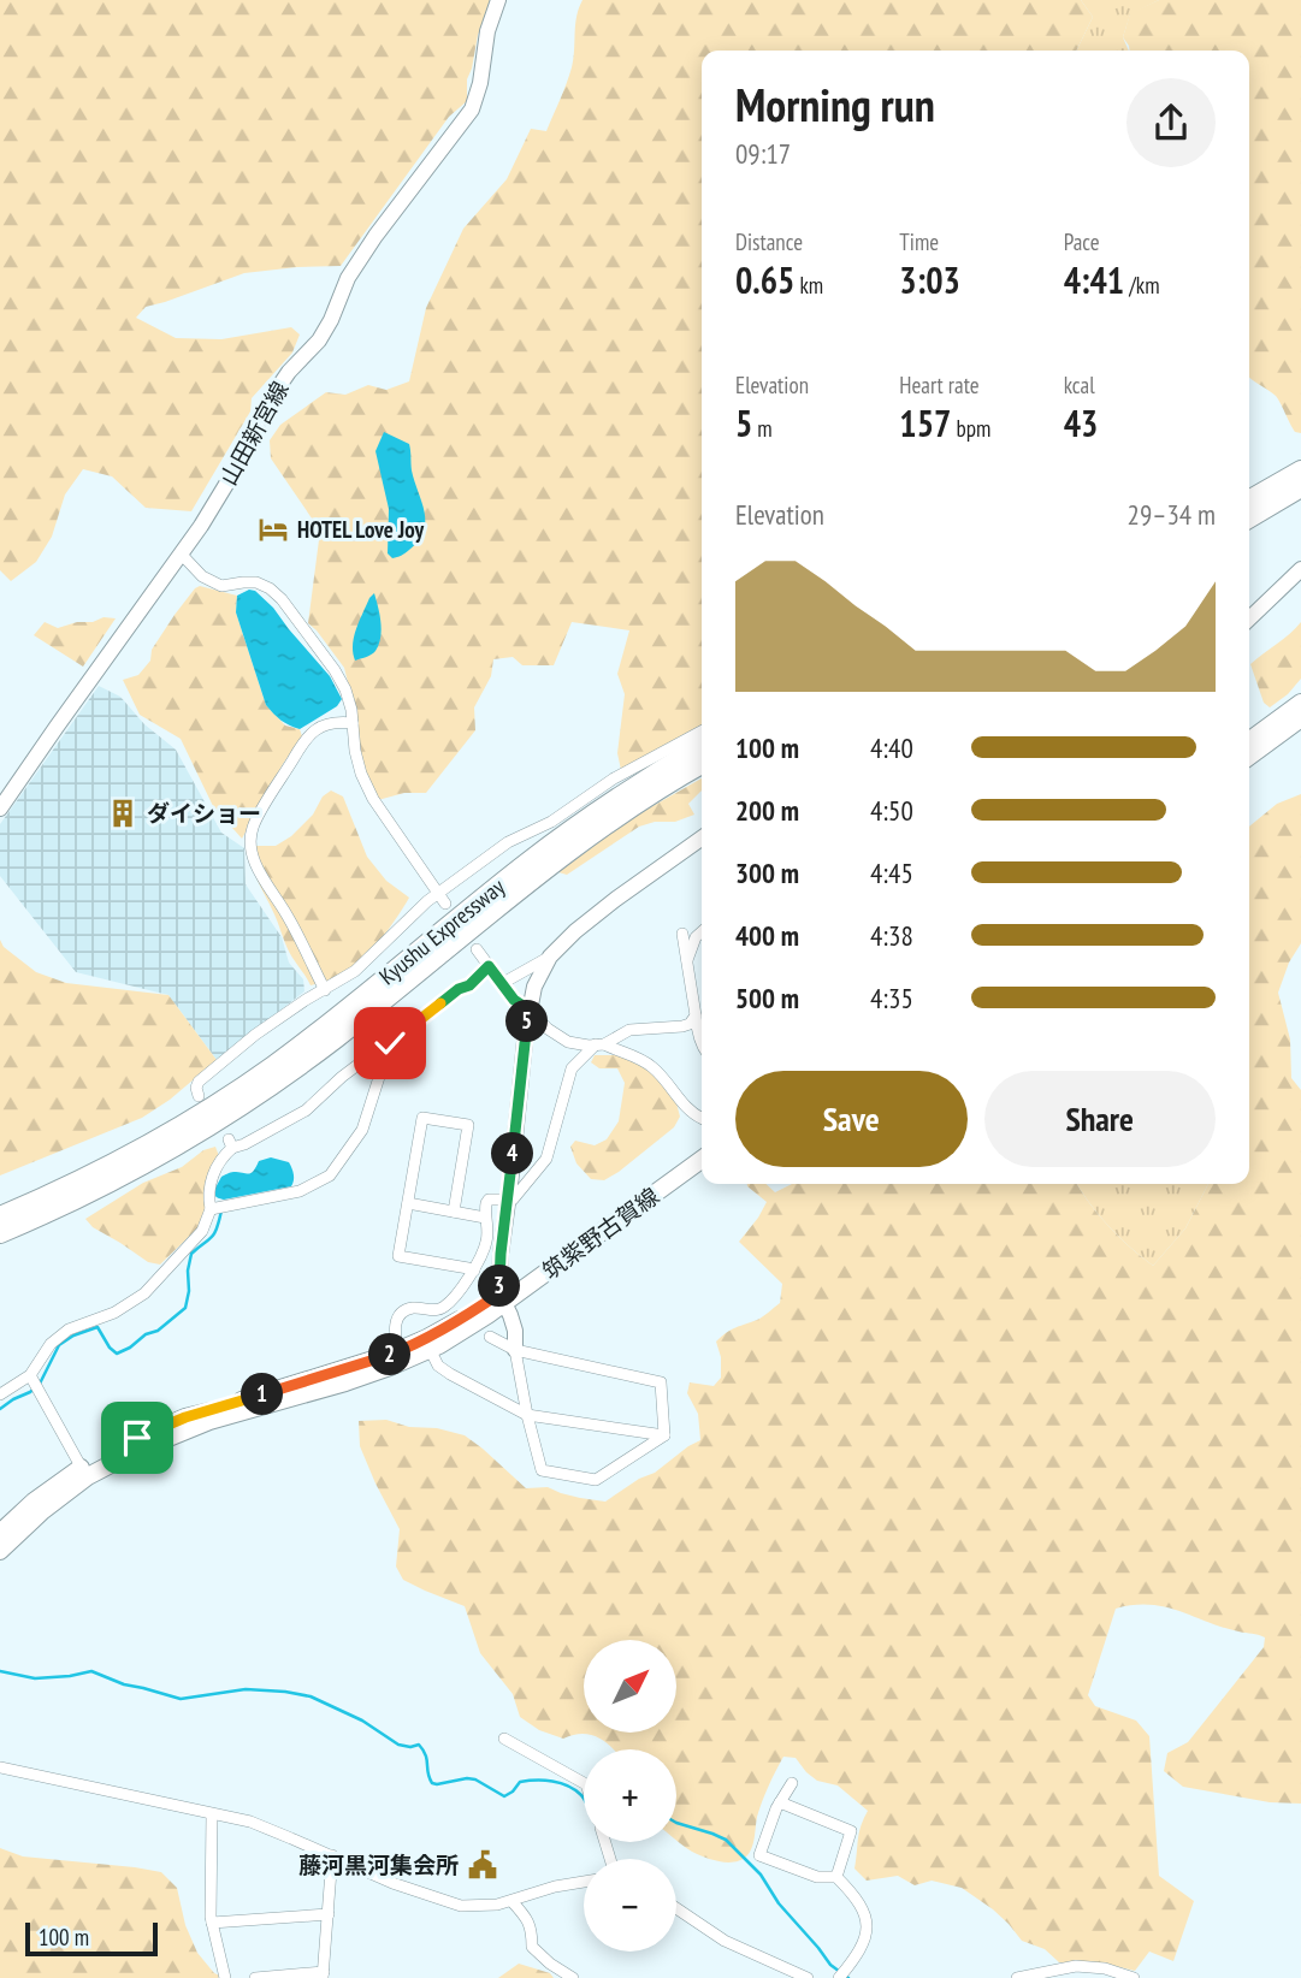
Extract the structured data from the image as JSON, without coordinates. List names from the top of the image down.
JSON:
{
  "streets": {
    "highway": ["Kyushu Expressway"],
    "main road": ["山田新宮線", "筑紫野古賀線"]
  },
  "places": {
    "hotel": ["HOTEL Love Joy"],
    "building": ["ダイショー"],
    "public building": ["藤河黒河集会所"]
  },
  "scale_bar": "100 m",
  "north": "top right",
  "page": {
    "heading": ["Morning run", "09:17"],
    "stats": [
      ["Distance", "0.65 km"],
      ["Time", "3:03"],
      ["Pace", "4:41 /km"],
      ["Elevation", "5 m"],
      ["Heart rate", "157 bpm"],
      ["kcal", "43"]
    ],
    "chart": ["Elevation", "29–34 m"],
    "list": [
      {
        "name": "100 m",
        "note": "4:40"
      },
      {
        "name": "200 m",
        "note": "4:50"
      },
      {
        "name": "300 m",
        "note": "4:45"
      },
      {
        "name": "400 m",
        "note": "4:38"
      },
      {
        "name": "500 m",
        "note": "4:35"
      }
    ],
    "pins": [
      "5",
      "4",
      "3",
      "2",
      "1"
    ],
    "buttons": ["Save", "Share"],
    "map_buttons": ["+", "−"],
    "scale": "100 m"
  }
}
